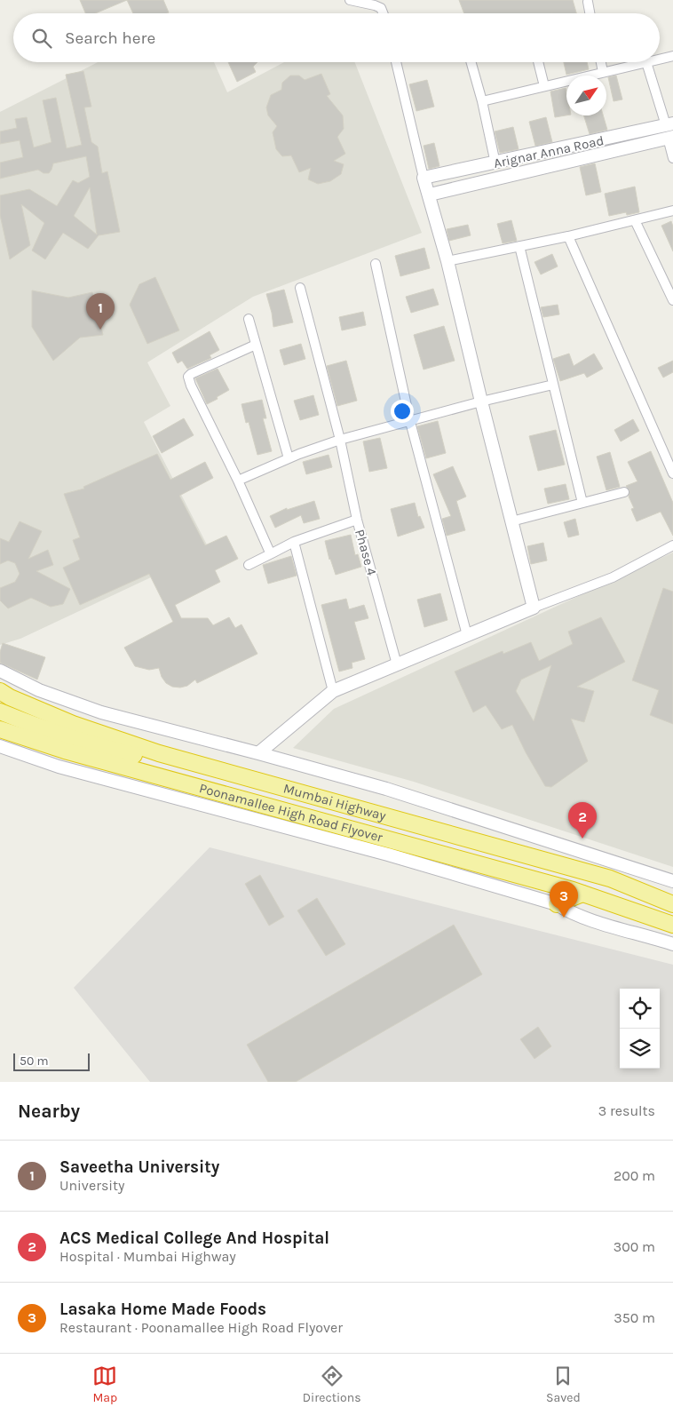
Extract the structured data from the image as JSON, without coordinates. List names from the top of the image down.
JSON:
{
  "streets": {
    "highway": ["Mumbai Highway", "Poonamallee High Road Flyover"],
    "street": ["Arignar Anna Road", "Phase 4"]
  },
  "scale_bar": "50 m",
  "north": "top right",
  "page": {
    "search": "Search here",
    "pins": ["1", "2", "3"],
    "scale": "50 m",
    "heading": ["Nearby", "3 results"],
    "list": [
      {
        "mark": "1",
        "name": "Saveetha University",
        "note": "University",
        "value": "200 m"
      },
      {
        "mark": "2",
        "name": "ACS Medical College And Hospital",
        "note": "Hospital · Mumbai Highway",
        "value": "300 m"
      },
      {
        "mark": "3",
        "name": "Lasaka Home Made Foods",
        "note": "Restaurant · Poonamallee High Road Flyover",
        "value": "350 m"
      }
    ],
    "nav": ["Map", "Directions", "Saved"]
  }
}
